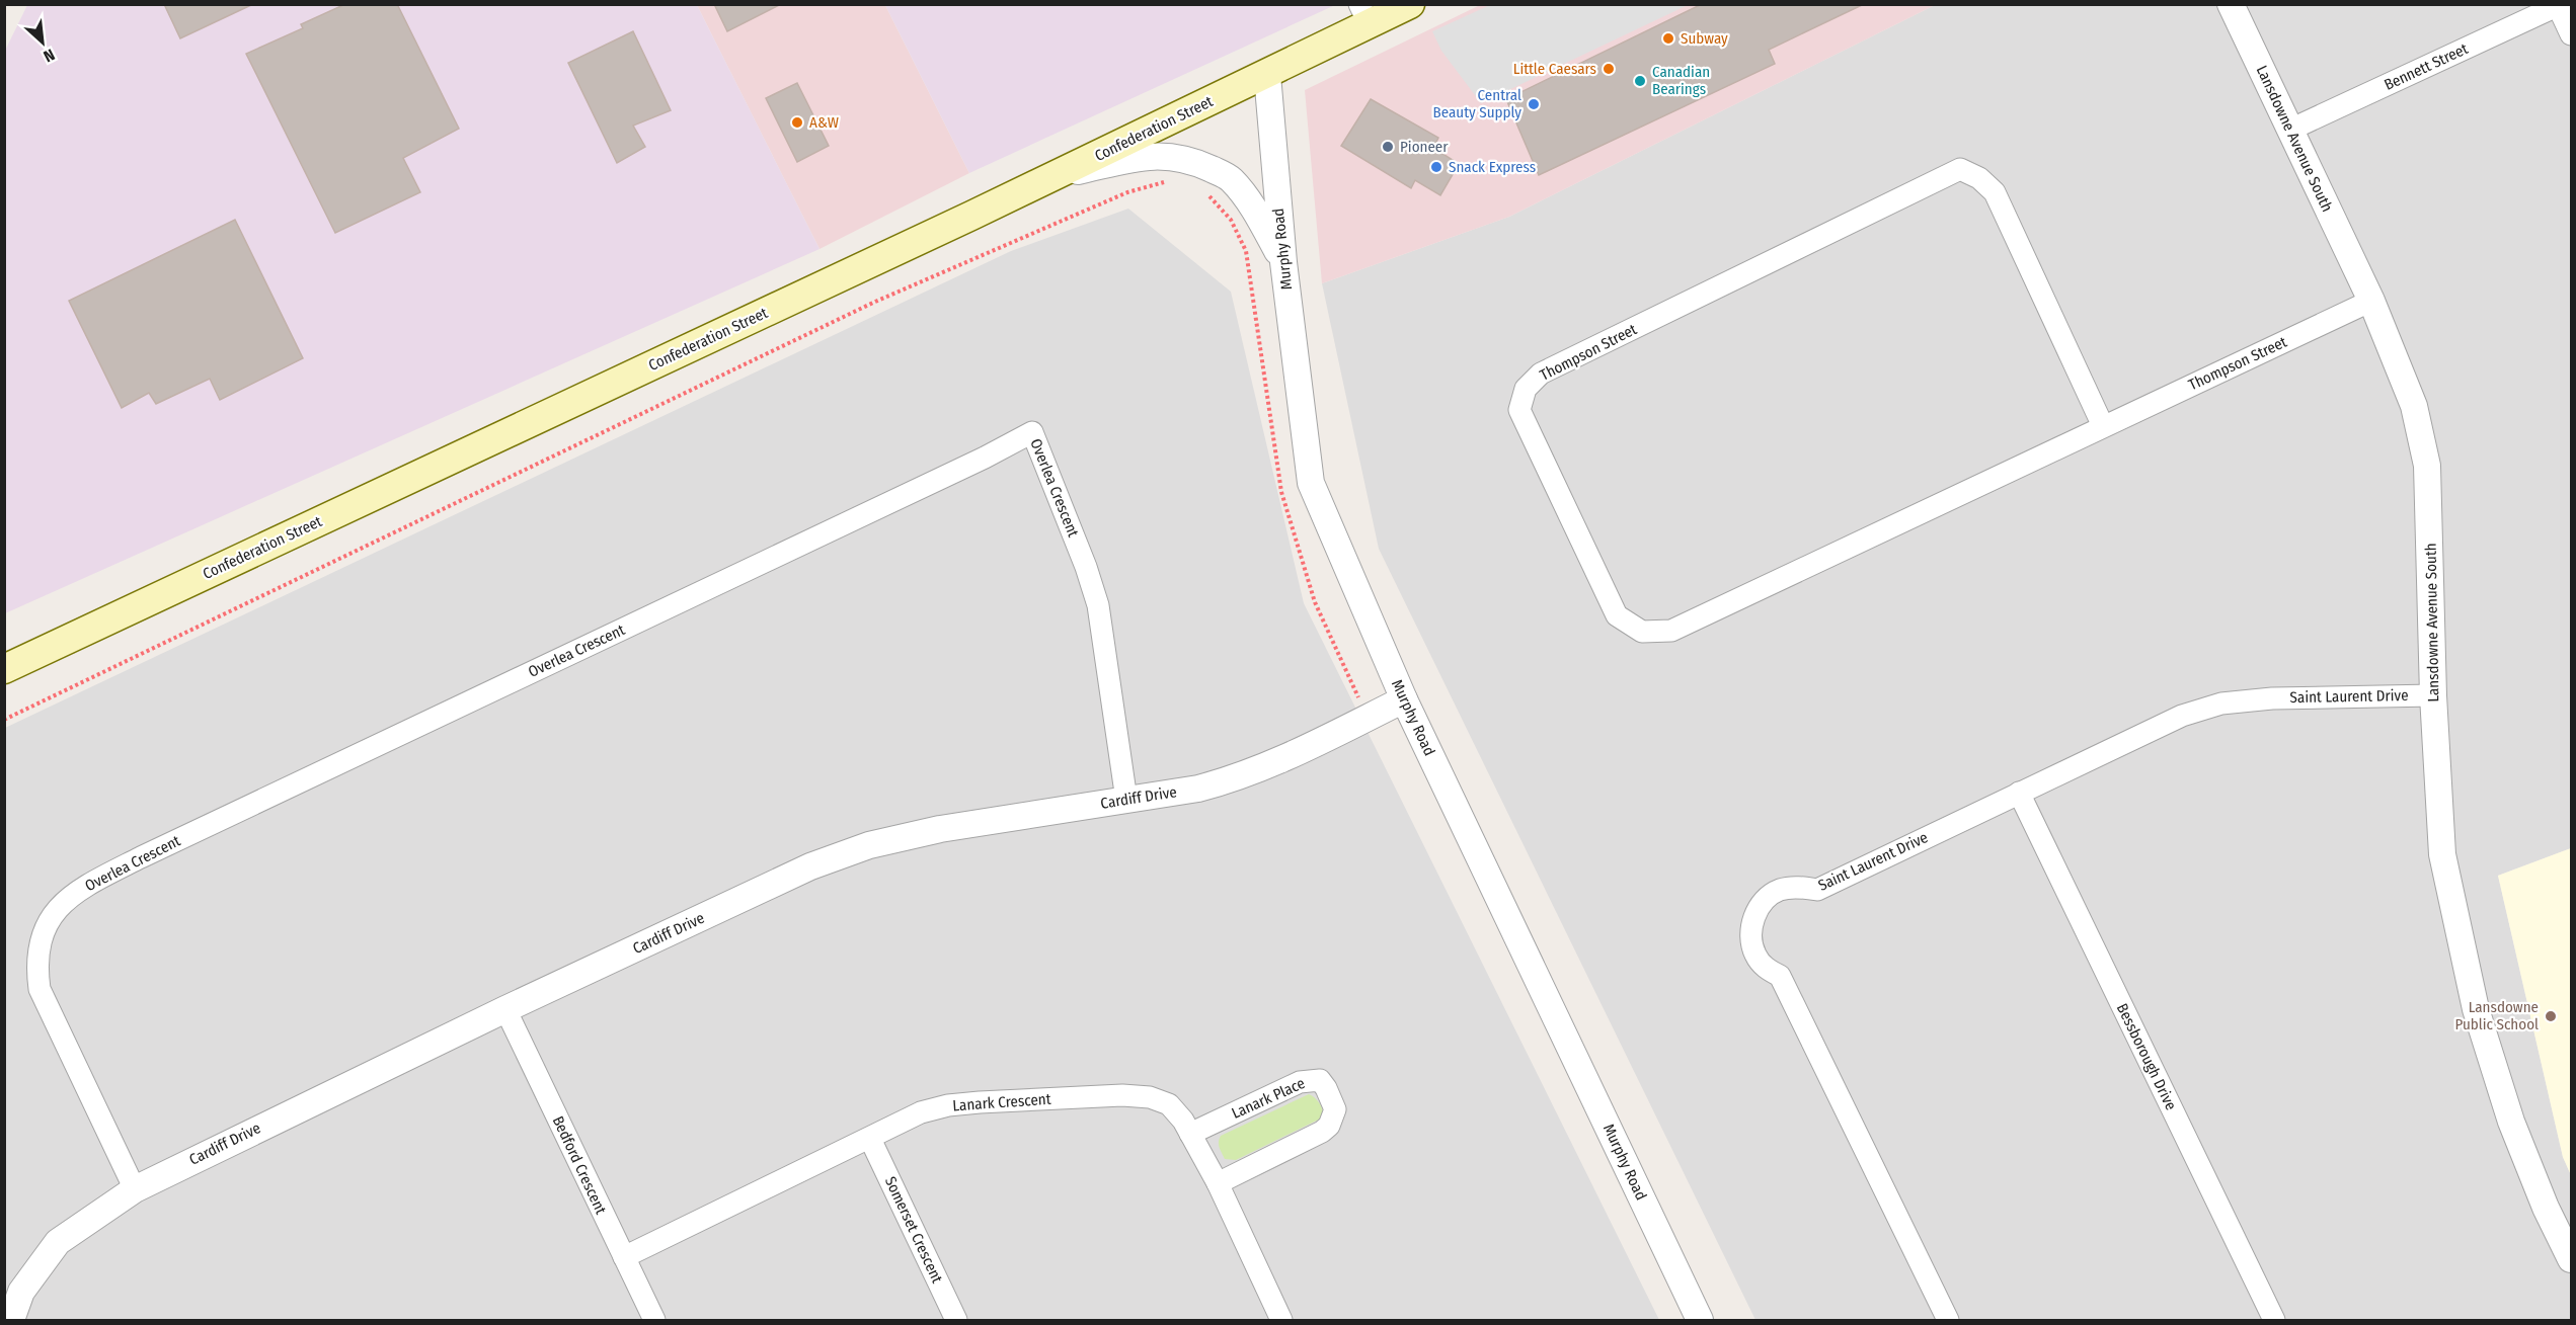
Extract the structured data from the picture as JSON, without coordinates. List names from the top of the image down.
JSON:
{
  "streets": {
    "main road": ["Confederation Street"],
    "street": [
      "Bennett Street",
      "Lansdowne Avenue South",
      "Murphy Road",
      "Thompson Street",
      "Overlea Crescent",
      "Saint Laurent Drive",
      "Cardiff Drive",
      "Bessborough Drive",
      "Lanark Place",
      "Lanark Crescent",
      "Bedford Crescent",
      "Somerset Crescent"
    ]
  },
  "crossings": [
    ["Bennett Street", "Lansdowne Avenue South"],
    ["Confederation Street", "Murphy Road"],
    ["Lansdowne Avenue South", "Thompson Street"],
    ["Lansdowne Avenue South", "Saint Laurent Drive"],
    ["Murphy Road", "Cardiff Drive"],
    ["Overlea Crescent", "Cardiff Drive"],
    ["Saint Laurent Drive", "Bessborough Drive"],
    ["Cardiff Drive", "Bedford Crescent"],
    ["Lanark Place", "Lanark Crescent"],
    ["Lanark Crescent", "Bedford Crescent"],
    ["Lanark Crescent", "Somerset Crescent"]
  ],
  "places": [
    "Subway",
    "Little Caesars",
    "Canadian Bearings",
    "Central Beauty Supply",
    "A&W",
    "Pioneer",
    "Snack Express",
    "Lansdowne Public School"
  ],
  "north": "bottom right"
}
